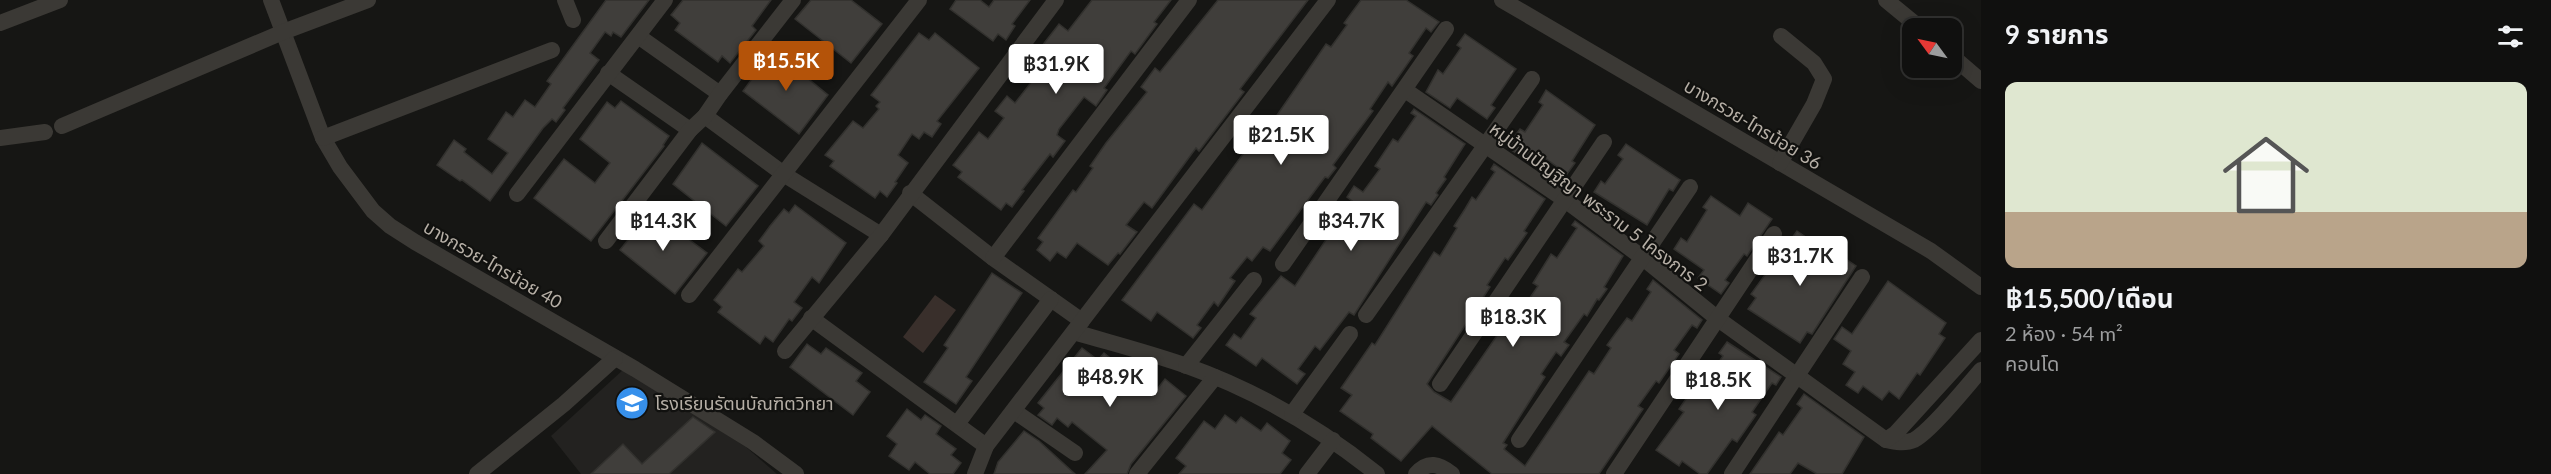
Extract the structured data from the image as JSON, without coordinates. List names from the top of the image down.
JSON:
{
  "streets": {
    "street": ["บางกรวย-ไทรน้อย 36", "หมู่บ้านปัญฐิญา พระราม 5 โครงการ 2", "บางกรวย-ไทรน้อย 40"]
  },
  "places": {
    "school or university": ["โรงเรียนรัตนบัณฑิตวิทยา"]
  },
  "north": "top left",
  "page": {
    "heading": "9 รายการ",
    "price": [
      "฿15.5K",
      "฿31.9K",
      "฿21.5K",
      "฿14.3K",
      "฿34.7K",
      "฿31.7K",
      "฿18.3K",
      "฿48.9K",
      "฿18.5K"
    ],
    "list": [
      {
        "name": "฿15,500/เดือน",
        "note": "2 ห้อง · 54 m² · คอนโด"
      }
    ]
  }
}
